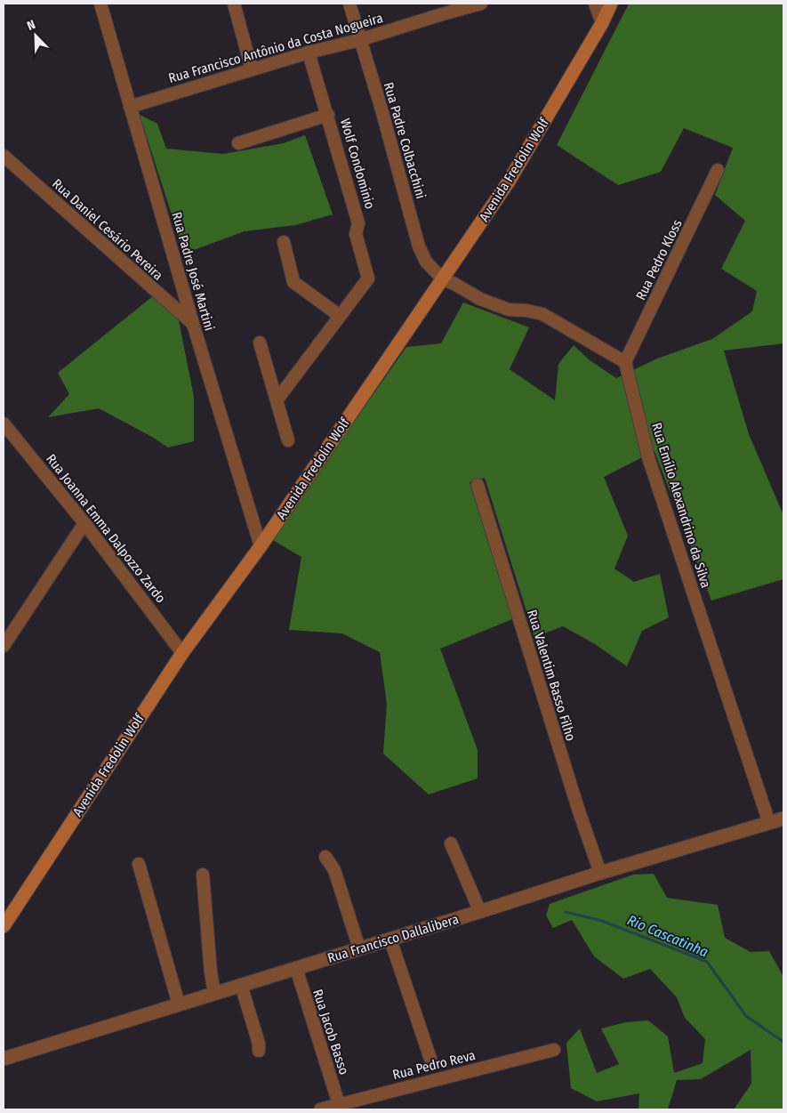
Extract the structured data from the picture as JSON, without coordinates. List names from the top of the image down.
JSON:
{
  "streets": {
    "main road": ["Avenida Fredolin Wolf"],
    "street": [
      "Rua Francisco Antônio da Costa Nogueira",
      "Rua Padre Colbacchini",
      "Wolf Condomínio",
      "Rua Daniel Cesário Pereira",
      "Rua Pedro Kloss",
      "Rua Padre José Martini",
      "Rua Emílio Alexandrino da Silva",
      "Rua Joanna Emma Dalpozzo Zardo",
      "Rua Valentim Basso Filho",
      "Rua Francisco Dallalibera",
      "Rua Jacob Basso",
      "Rua Pedro Reva"
    ]
  },
  "crossings": [
    ["Rua Francisco Antônio da Costa Nogueira", "Rua Padre Colbacchini"],
    ["Rua Francisco Antônio da Costa Nogueira", "Wolf Condomínio"],
    ["Rua Francisco Antônio da Costa Nogueira", "Rua Padre José Martini"],
    ["Rua Padre Colbacchini", "Avenida Fredolin Wolf"],
    ["Avenida Fredolin Wolf", "Rua Padre José Martini"],
    ["Avenida Fredolin Wolf", "Rua Joanna Emma Dalpozzo Zardo"],
    ["Rua Daniel Cesário Pereira", "Rua Padre José Martini"],
    ["Rua Pedro Kloss", "Rua Emílio Alexandrino da Silva"],
    ["Rua Emílio Alexandrino da Silva", "Rua Francisco Dallalibera"],
    ["Rua Valentim Basso Filho", "Rua Francisco Dallalibera"],
    ["Rua Francisco Dallalibera", "Rua Jacob Basso"],
    ["Rua Jacob Basso", "Rua Pedro Reva"]
  ],
  "water": ["Rio Cascatinha"],
  "north": "top left"
}
